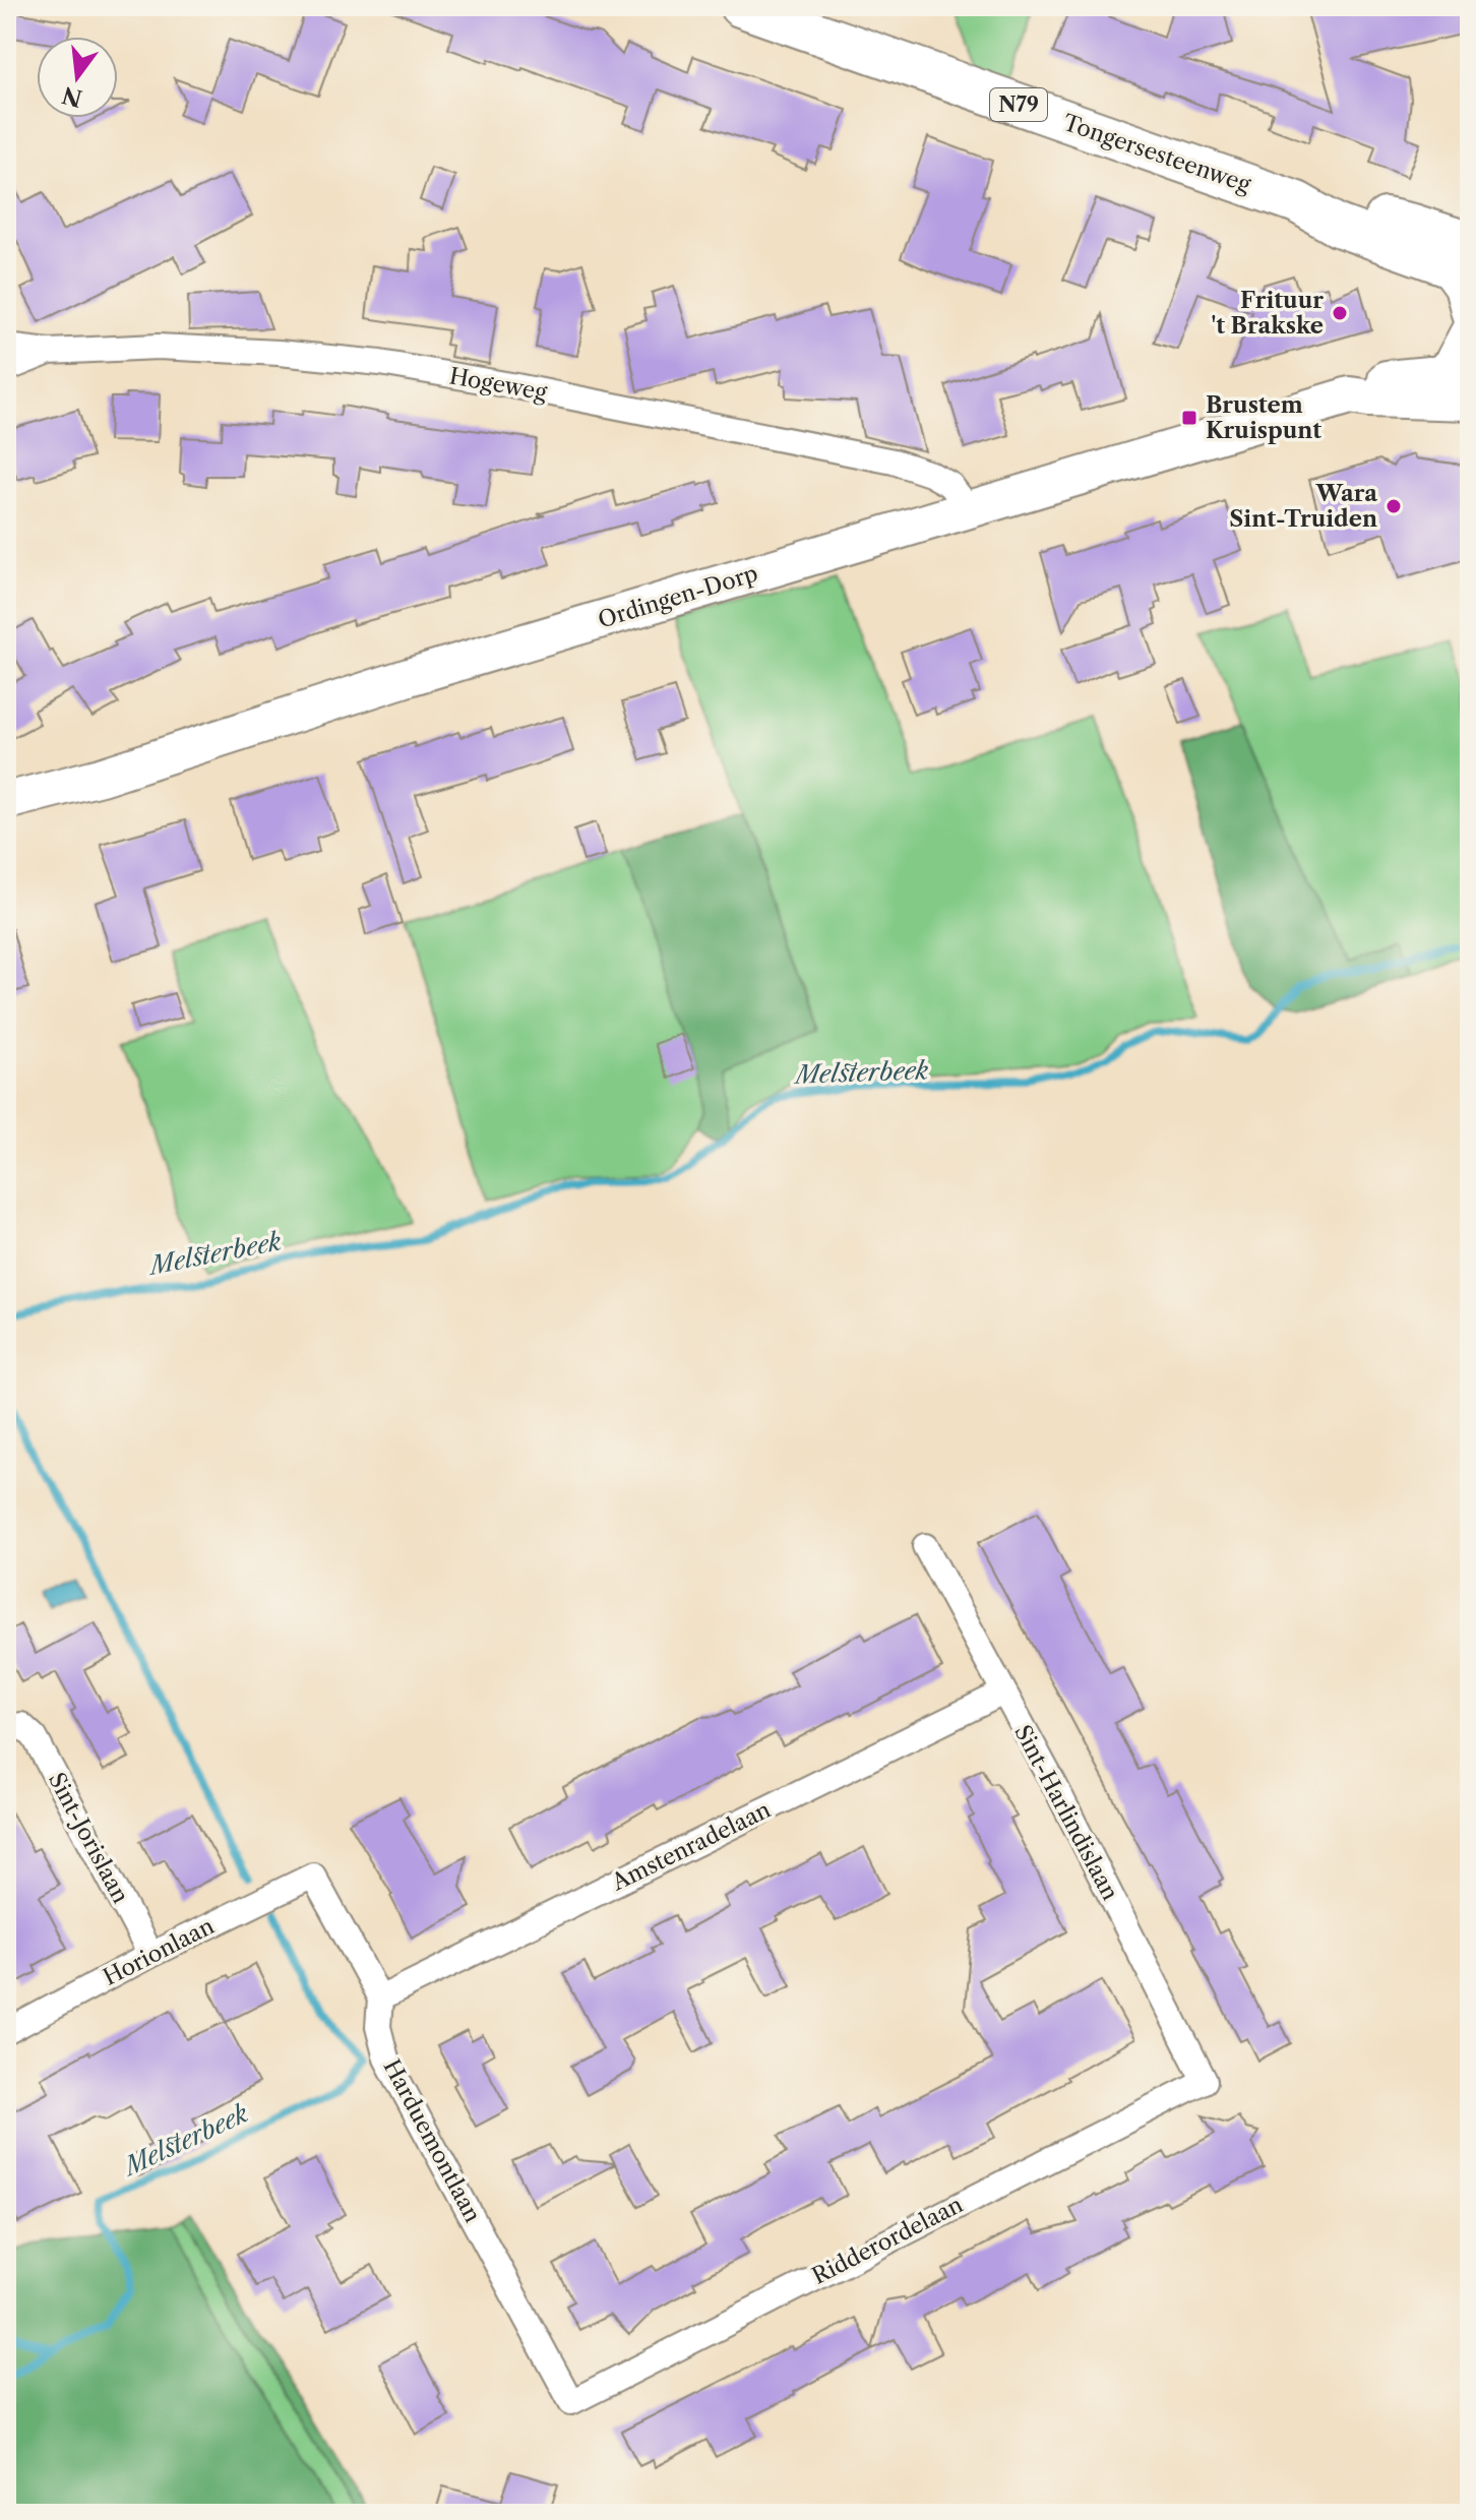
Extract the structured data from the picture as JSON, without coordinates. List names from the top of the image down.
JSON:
{
  "streets": {
    "main road": ["N79", "Tongersesteenweg", "Ordingen-Dorp"],
    "street": [
      "Hogeweg",
      "Sint-Harlindislaan",
      "Sint-Jorislaan",
      "Amstenradelaan",
      "Horionlaan",
      "Harduemontlaan",
      "Ridderordelaan"
    ]
  },
  "crossings": [
    ["Hogeweg", "Ordingen-Dorp"],
    ["Sint-Harlindislaan", "Amstenradelaan"],
    ["Sint-Harlindislaan", "Ridderordelaan"],
    ["Sint-Jorislaan", "Horionlaan"],
    ["Amstenradelaan", "Harduemontlaan"],
    ["Horionlaan", "Harduemontlaan"],
    ["Harduemontlaan", "Ridderordelaan"]
  ],
  "water": ["Melsterbeek"],
  "places": {
    "other": ["Frituur 't Brakske", "Wara Sint-Truiden"],
    "transit": ["Brustem Kruispunt"]
  },
  "north": "bottom"
}
